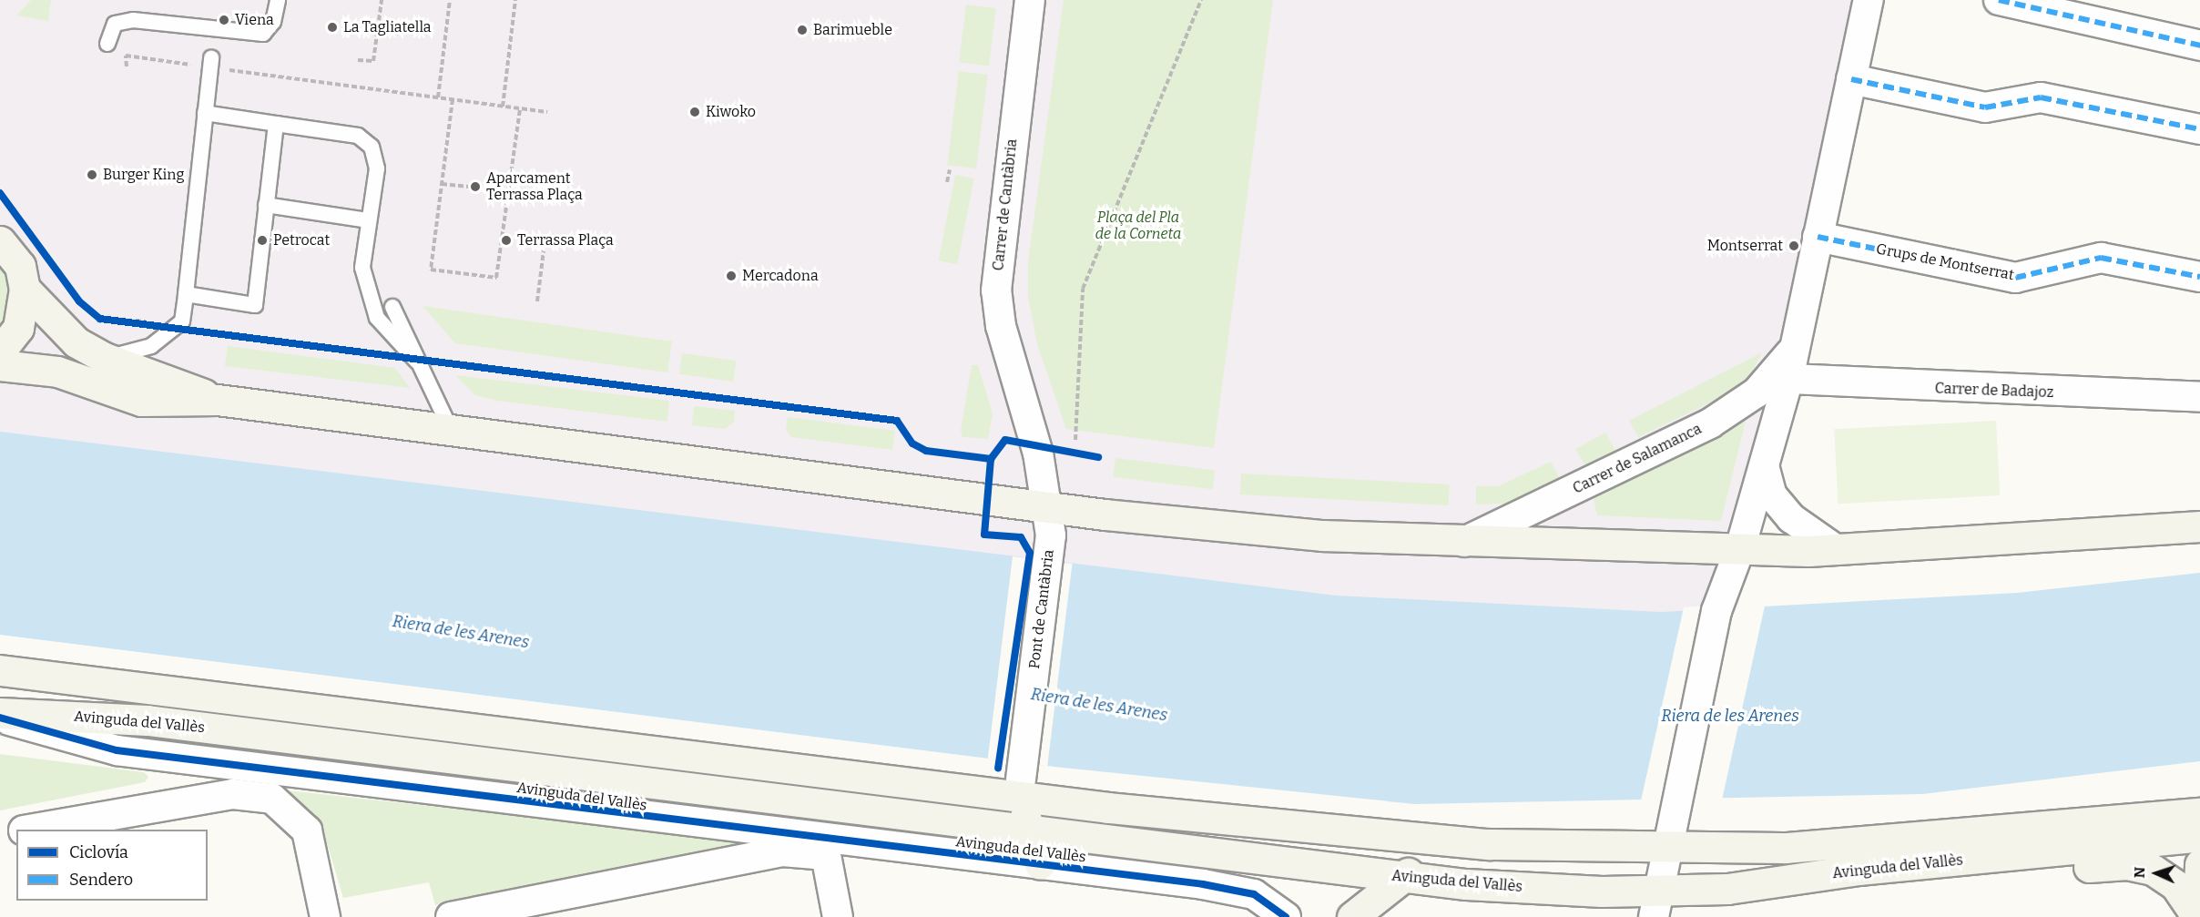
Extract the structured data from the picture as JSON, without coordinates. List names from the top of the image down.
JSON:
{
  "streets": {
    "main road": ["Avinguda del Vallès"],
    "street": [
      "Carrer de Cantàbria",
      "Grups de Montserrat",
      "Carrer de Badajoz",
      "Carrer de Salamanca",
      "Pont de Cantàbria"
    ]
  },
  "crossings": [
    ["Carrer de Cantàbria", "Pont de Cantàbria"],
    ["Grups de Montserrat", "Carrer de Salamanca"],
    ["Carrer de Badajoz", "Carrer de Salamanca"],
    ["Carrer de Salamanca", "Avinguda del Vallès"],
    ["Pont de Cantàbria", "Avinguda del Vallès"]
  ],
  "water": ["Riera de les Arenes"],
  "parks": ["Plaça del Pla de la Corneta"],
  "places": [
    "Viena",
    "La Tagliatella",
    "Barimueble",
    "Kiwoko",
    "Burger King",
    "Aparcament Terrassa Plaça",
    "Petrocat",
    "Terrassa Plaça",
    "Montserrat",
    "Mercadona"
  ],
  "legend": ["Ciclovía", "Sendero"],
  "north": "left"
}
